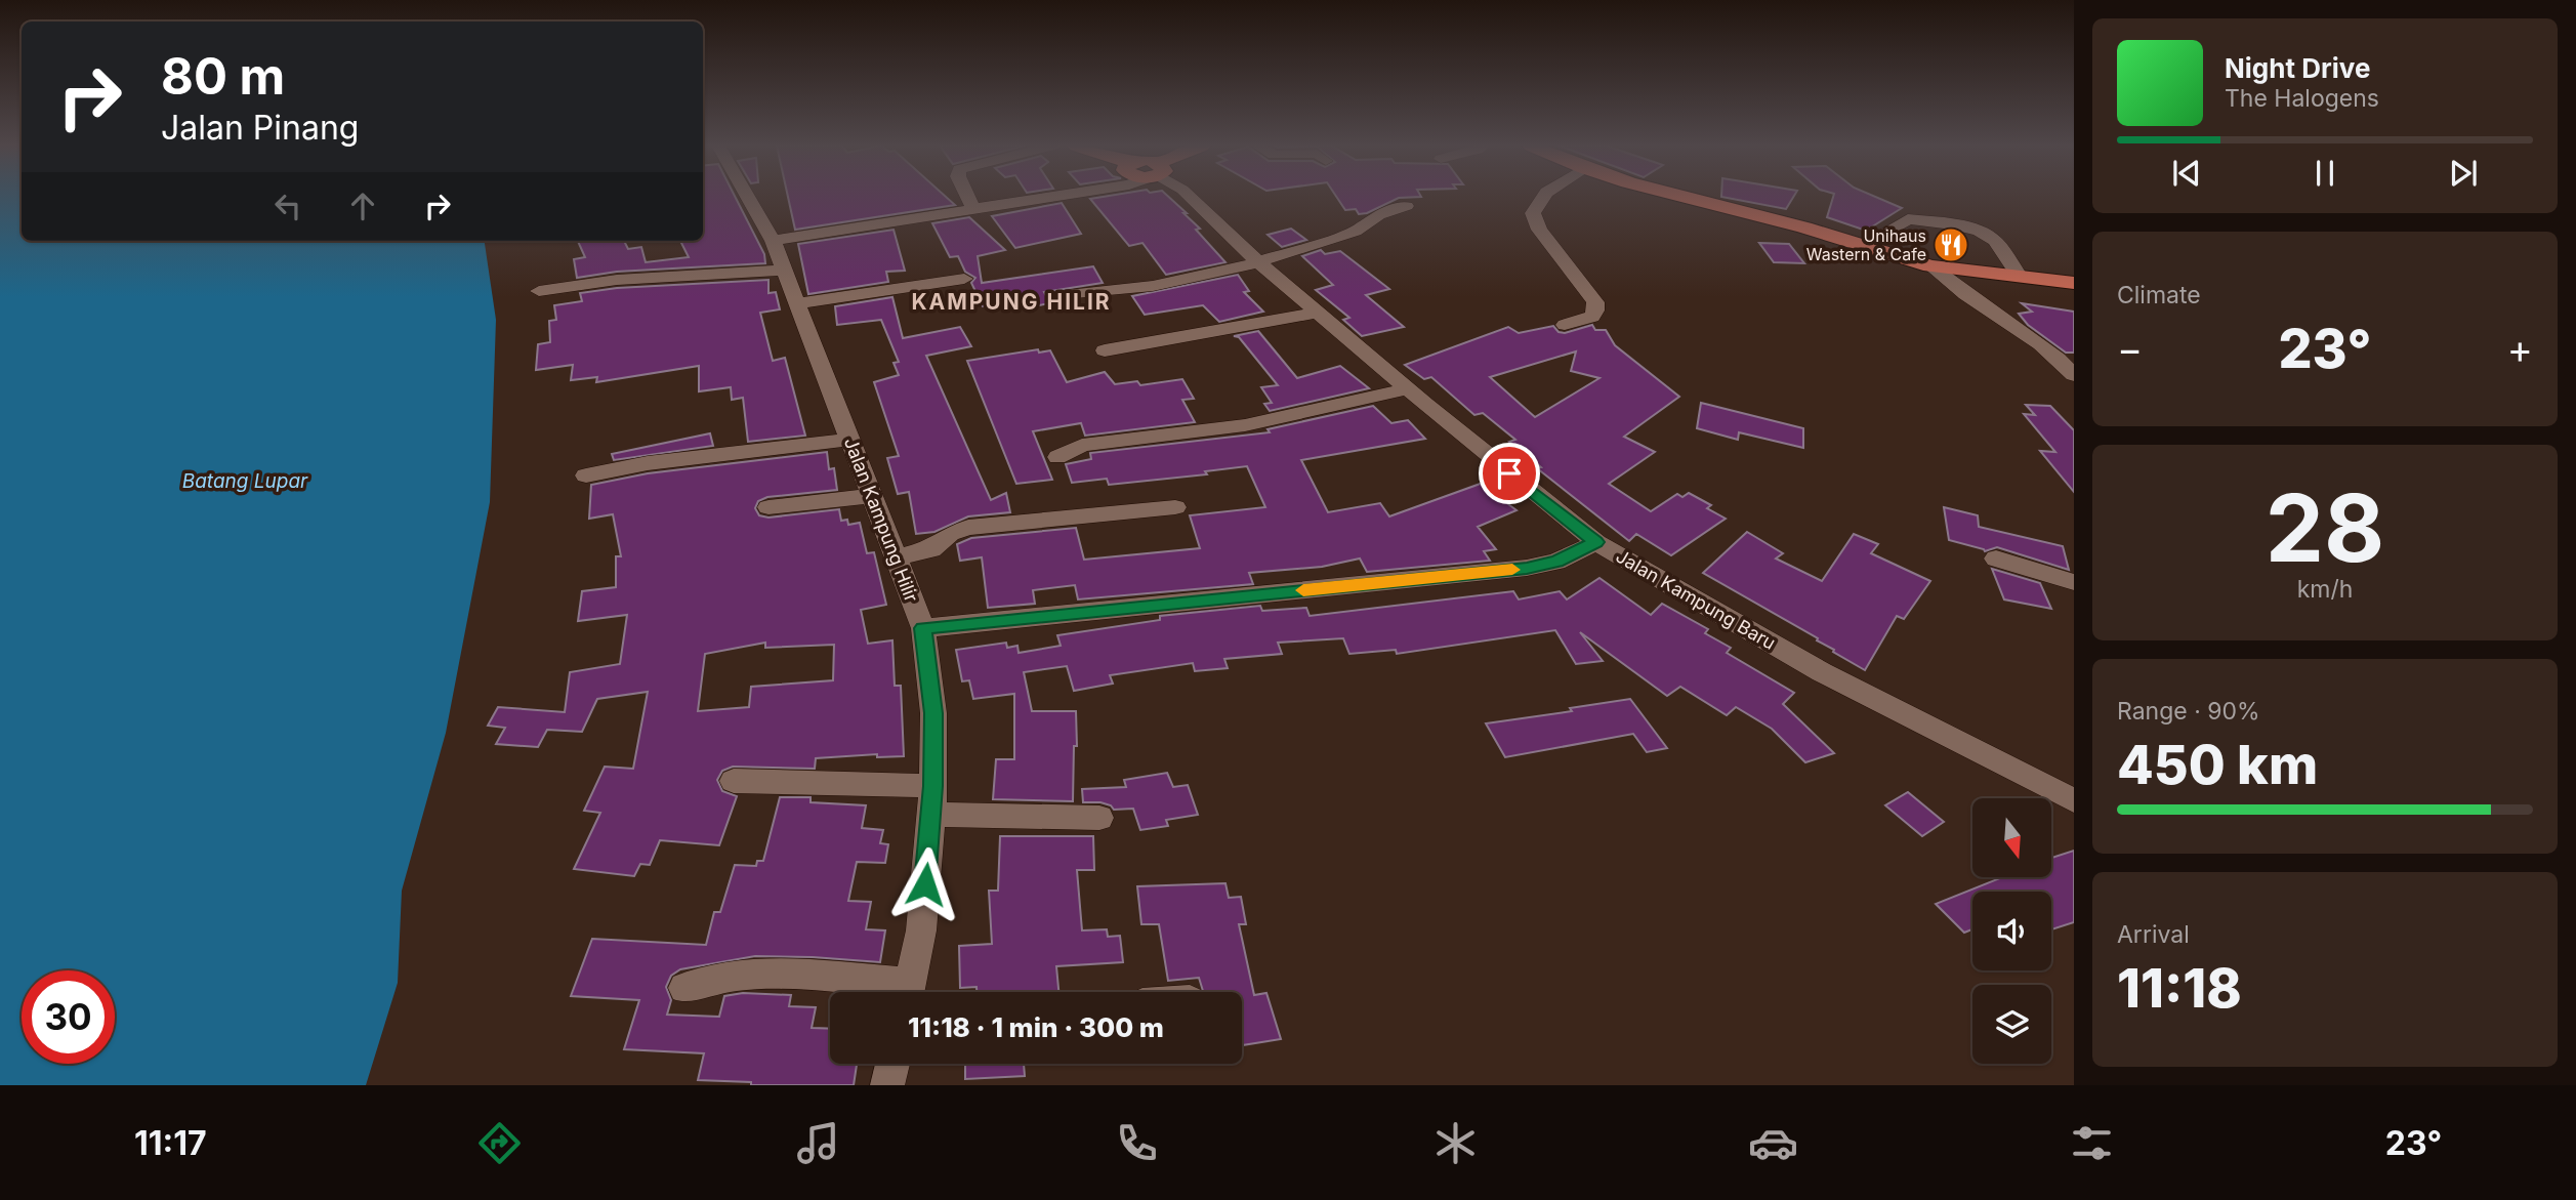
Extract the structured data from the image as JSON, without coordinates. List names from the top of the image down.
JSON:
{
  "streets": {
    "street": ["Jalan Kampung Hilir", "Jalan Kampung Baru"]
  },
  "districts": ["KAMPUNG HILIR"],
  "water": ["Batang Lupar"],
  "places": {
    "restaurant": ["Unihaus Wastern & Cafe"]
  },
  "north": "bottom",
  "page": {
    "turn": ["80 m", "Jalan Pinang"],
    "song": ["Night Drive", "The Halogens"],
    "tile": [
      "Climate",
      ["28", "km/h"],
      ["Range · 90%", "450 km"],
      ["Arrival", "11:18"]
    ],
    "heat": ["−", "23°", "+"],
    "limit": "30",
    "trip": "11:18 · 1 min · 300 m",
    "tabs": ["11:17", "23°"]
  }
}
